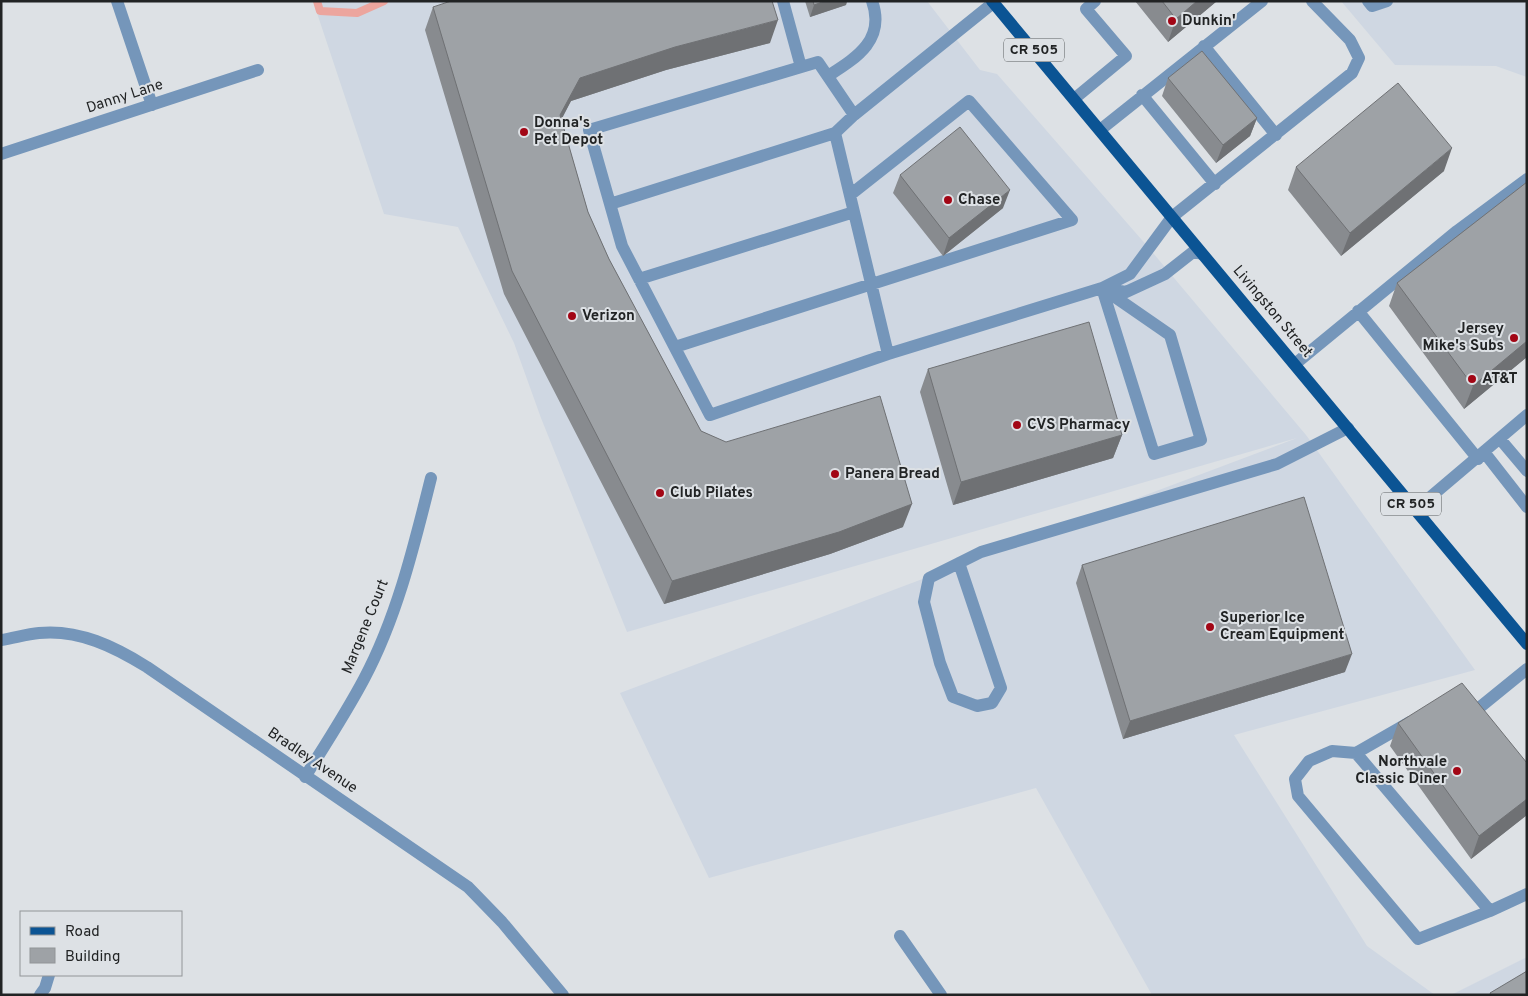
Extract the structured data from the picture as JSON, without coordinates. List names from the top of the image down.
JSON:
{
  "streets": {
    "main road": ["CR 505", "Livingston Street"],
    "street": ["Danny Lane", "Margene Court", "Bradley Avenue"]
  },
  "crossings": [
    ["Margene Court", "Bradley Avenue"]
  ],
  "places": [
    "Dunkin'",
    "Donna's Pet Depot",
    "Chase",
    "Verizon",
    "Jersey Mike's Subs",
    "AT&T",
    "CVS Pharmacy",
    "Panera Bread",
    "Club Pilates",
    "Superior Ice Cream Equipment",
    "Northvale Classic Diner"
  ],
  "legend": ["Road", "Building"]
}
